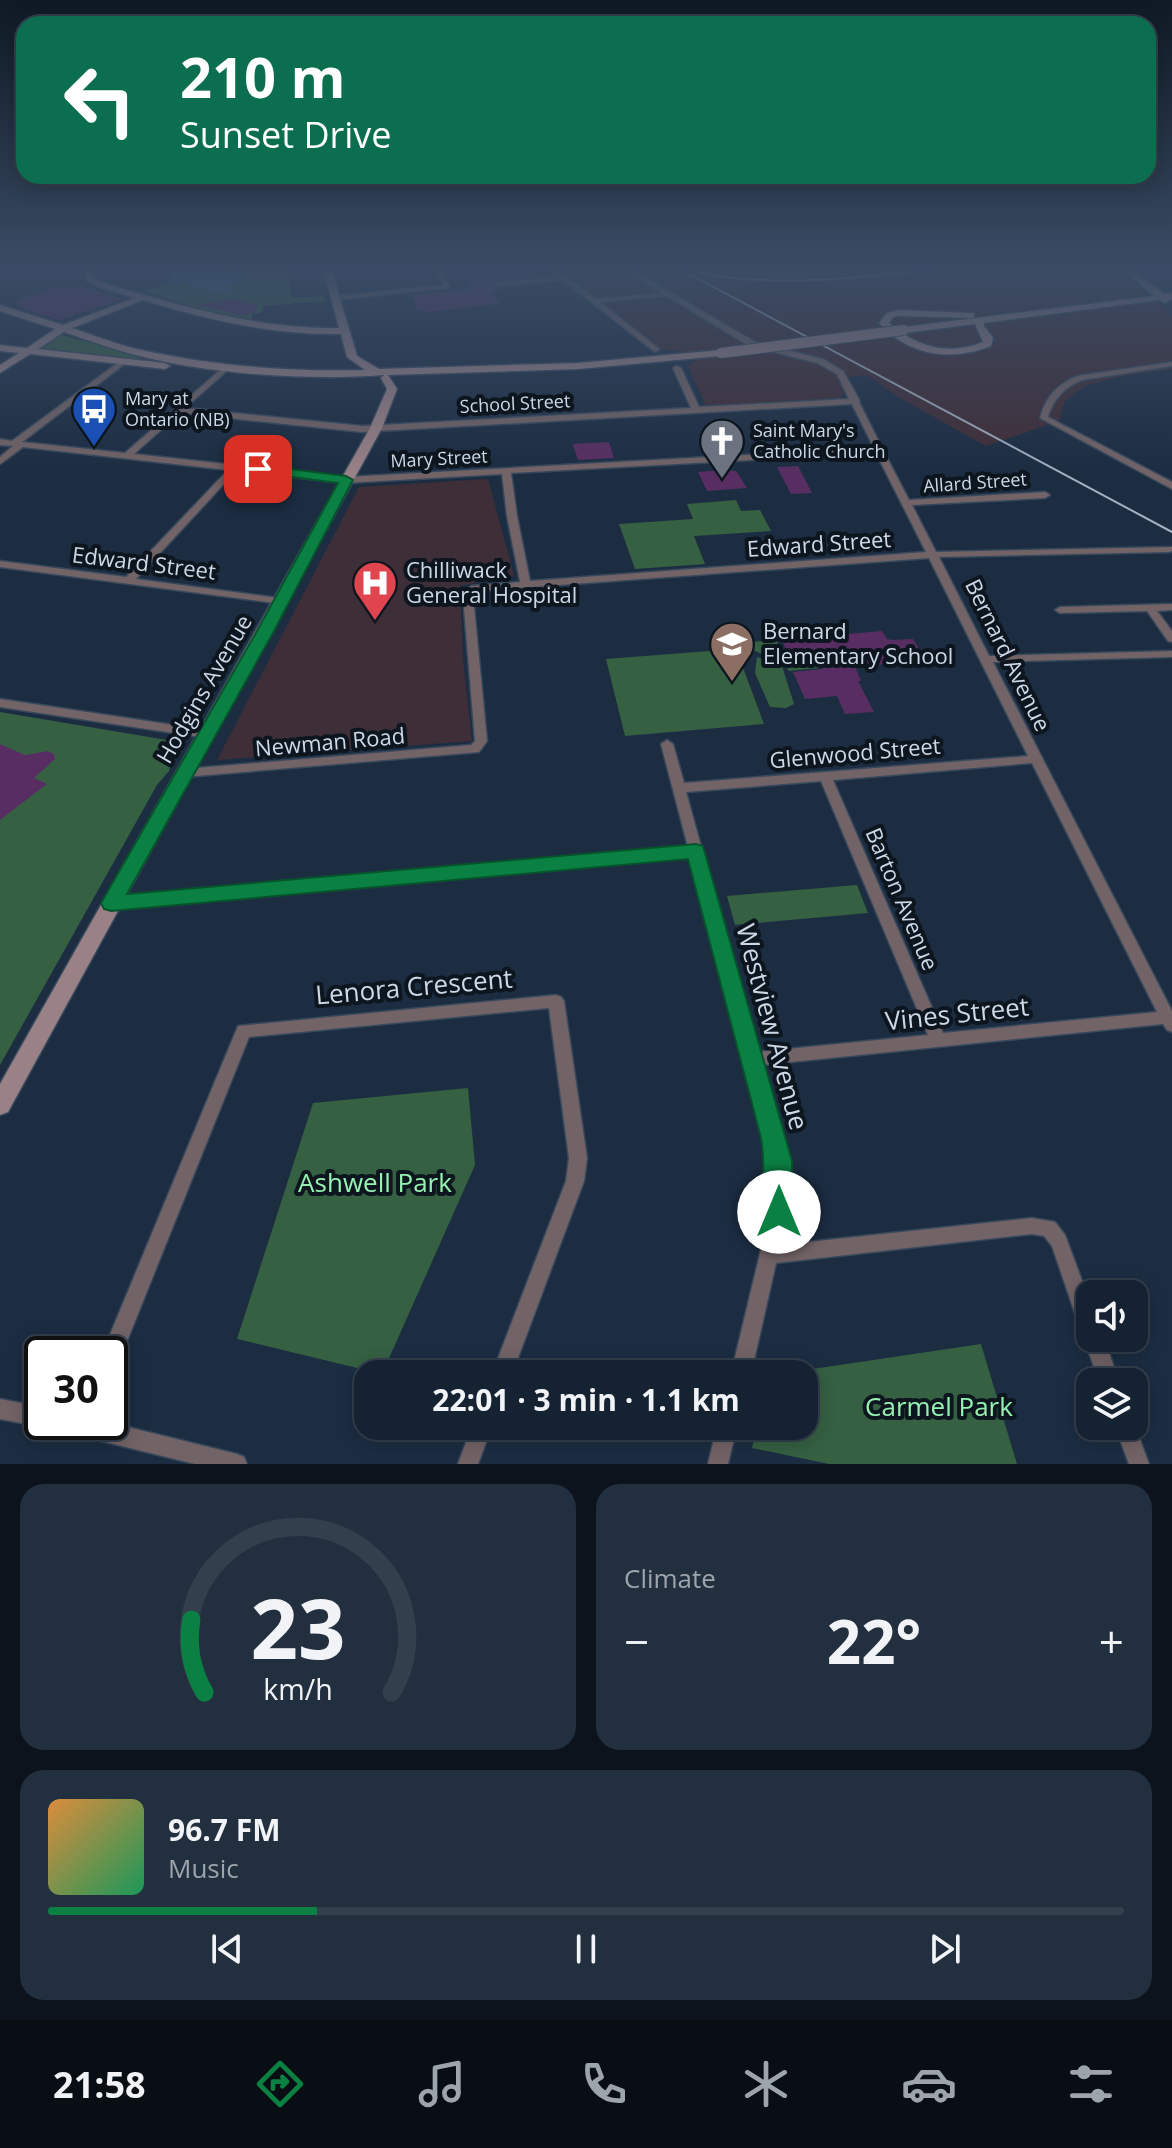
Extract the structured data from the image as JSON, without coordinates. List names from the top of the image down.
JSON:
{
  "streets": {
    "main road": ["Hodgins Avenue"],
    "street": [
      "School Street",
      "Mary Street",
      "Allard Street",
      "Edward Street",
      "Bernard Avenue",
      "Newman Road",
      "Glenwood Street",
      "Barton Avenue",
      "Lenora Crescent",
      "Vines Street",
      "Westview Avenue"
    ]
  },
  "crossings": [
    ["School Street", "Bernard Avenue"],
    ["School Street", "Hodgins Avenue"],
    ["Mary Street", "Bernard Avenue"],
    ["Mary Street", "Hodgins Avenue"],
    ["Allard Street", "Bernard Avenue"],
    ["Edward Street", "Bernard Avenue"],
    ["Edward Street", "Hodgins Avenue"],
    ["Edward Street", "Newman Road"],
    ["Bernard Avenue", "Glenwood Street"],
    ["Bernard Avenue", "Vines Street"],
    ["Hodgins Avenue", "Newman Road"],
    ["Glenwood Street", "Barton Avenue"],
    ["Glenwood Street", "Westview Avenue"],
    ["Barton Avenue", "Vines Street"],
    ["Vines Street", "Westview Avenue"]
  ],
  "parks": ["Ashwell Park", "Carmel Park"],
  "places": {
    "bus stop": ["Mary at Ontario (NB)"],
    "church": ["Saint Mary's Catholic Church"],
    "hospital": ["Chilliwack General Hospital"],
    "school or university": ["Bernard Elementary School"]
  },
  "page": {
    "turn": ["210 m", "Sunset Drive"],
    "limit": "30",
    "trip": "22:01 · 3 min · 1.1 km",
    "tile": "Climate",
    "heat": ["−", "22°", "+"],
    "song": ["96.7 FM", "Music"],
    "tabs": "21:58",
    "gauge": ["23", "km/h"]
  }
}
